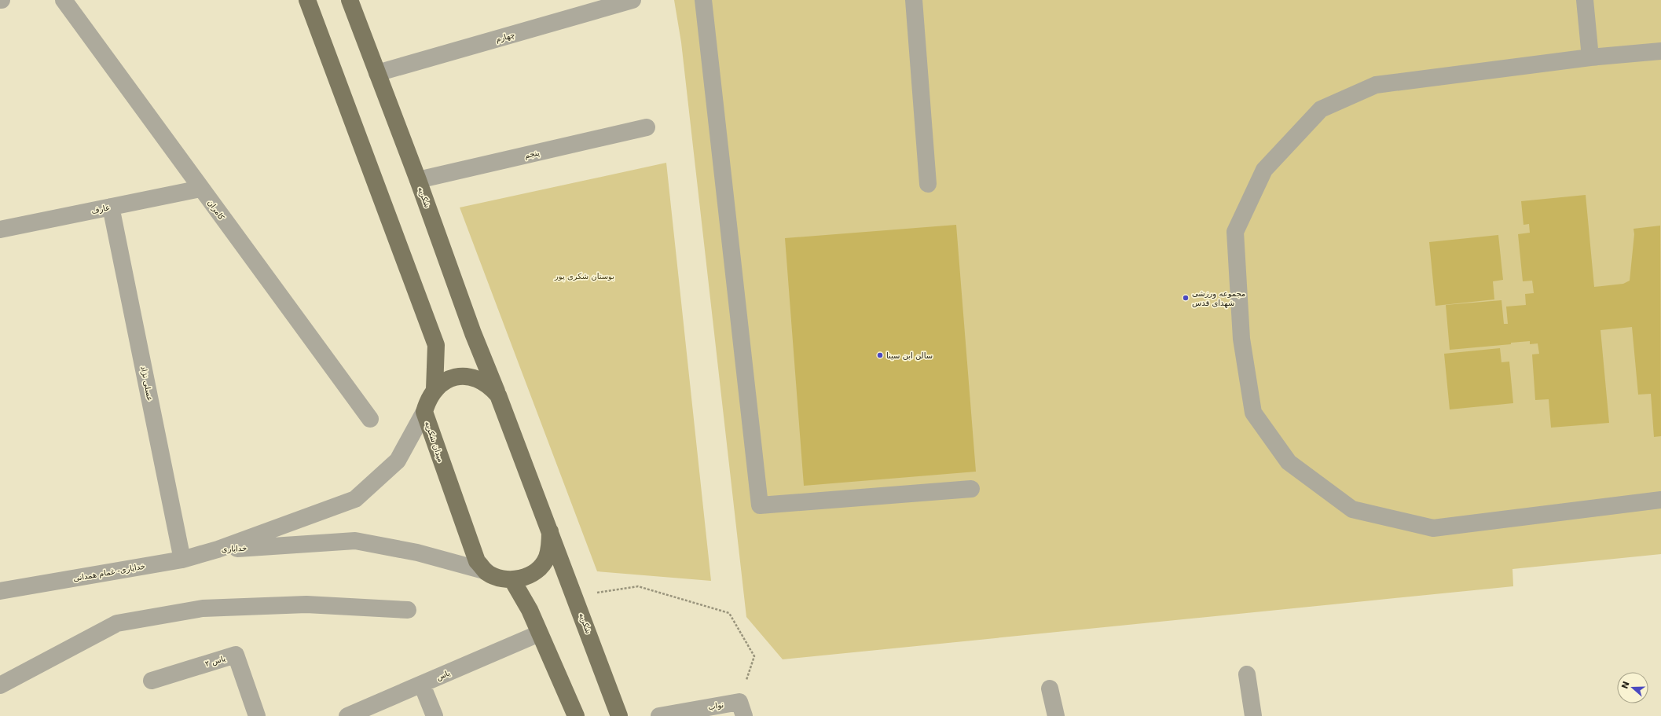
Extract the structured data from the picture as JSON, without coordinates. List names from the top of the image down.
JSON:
{
  "streets": {
    "main road": ["شکریه", "میدان شکریه"],
    "street": [
      "چهارم",
      "پنجم",
      "عارف",
      "کامران",
      "عسلی نژاد",
      "خدایاری",
      "خدایاری- غمام همدانی",
      "یاس ۲",
      "یاس",
      "نواب"
    ]
  },
  "crossings": [
    ["چهارم", "شکریه"],
    ["پنجم", "شکریه"],
    ["شکریه", "میدان شکریه"],
    ["عارف", "کامران"],
    ["عارف", "عسلی نژاد"],
    ["عسلی نژاد", "خدایاری- غمام همدانی"],
    ["میدان شکریه", "خدایاری"],
    ["خدایاری", "خدایاری- غمام همدانی"]
  ],
  "parks": ["بوستان شکری پور"],
  "places": ["مجموعه ورزشی شهدای قدس", "سالن ابن سینا"],
  "north": "left"
}
